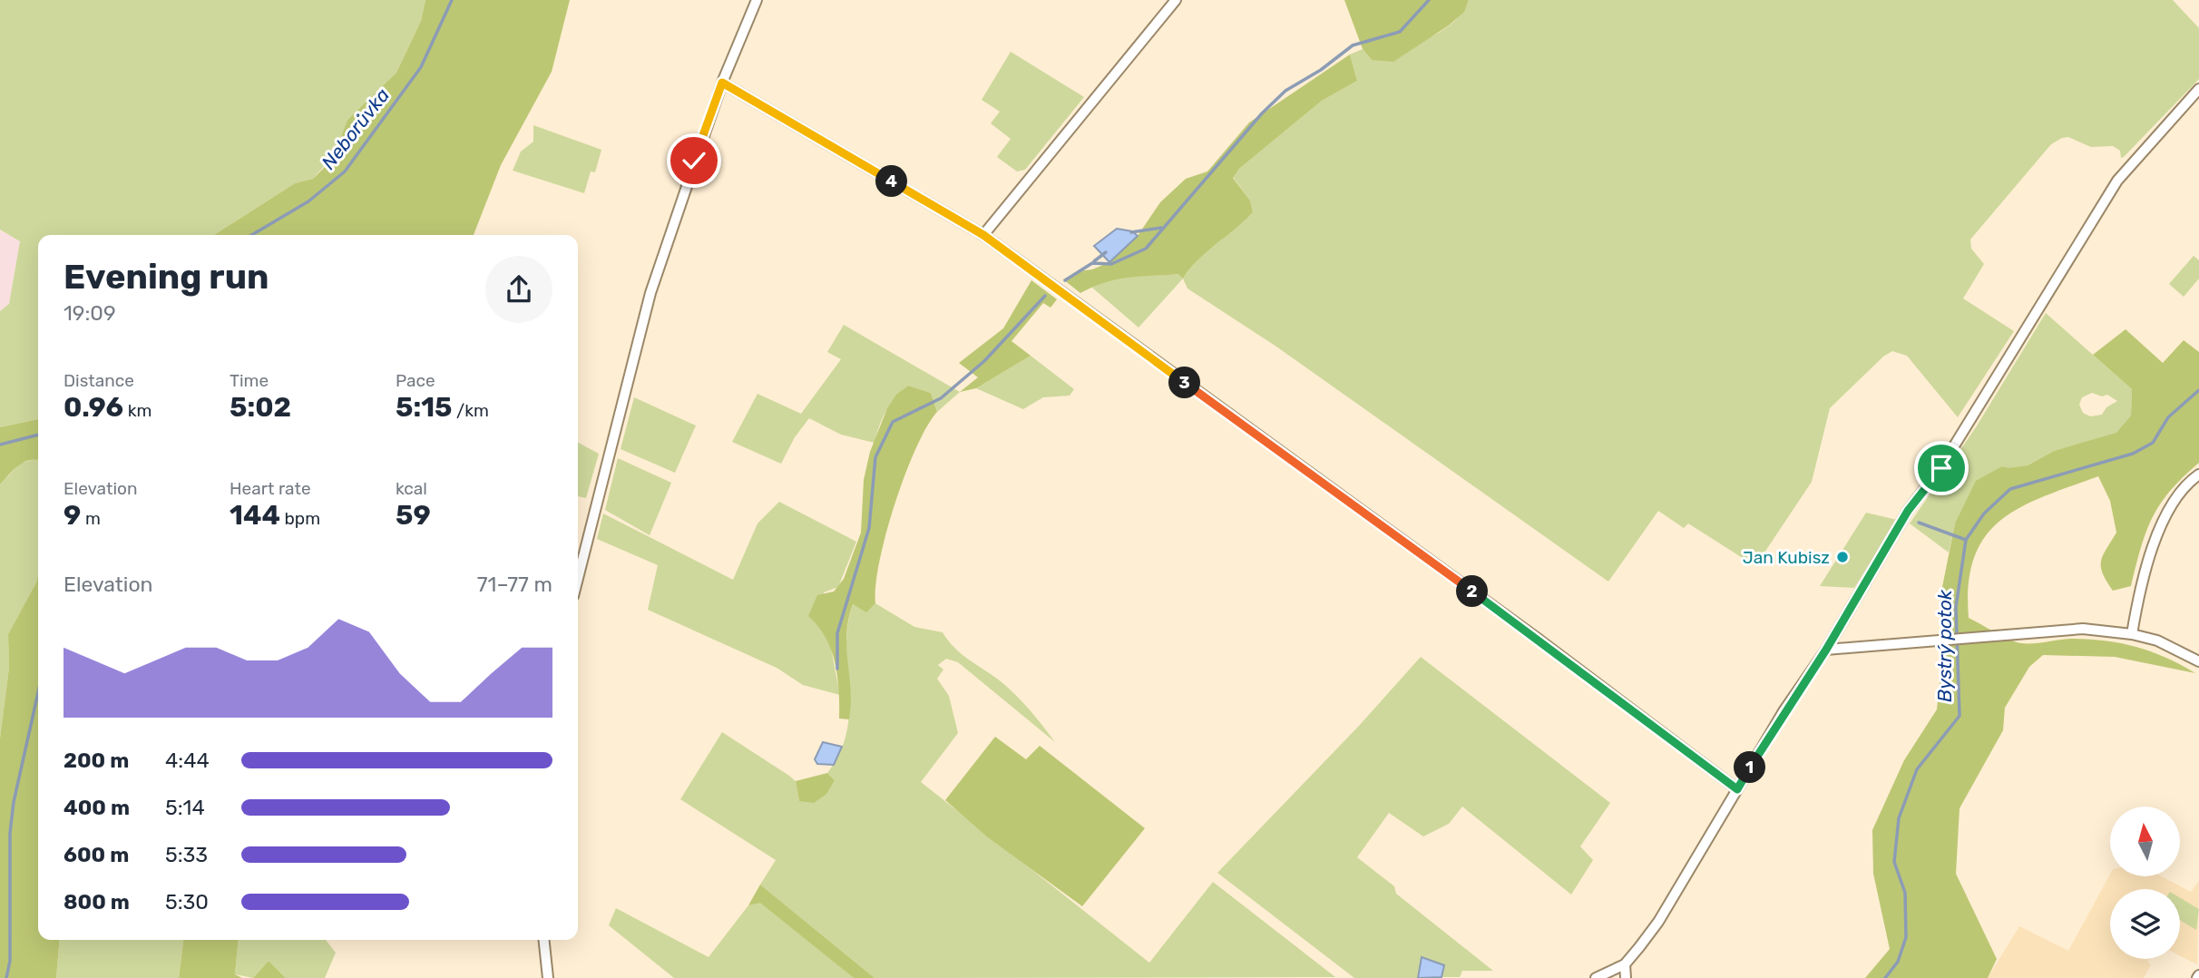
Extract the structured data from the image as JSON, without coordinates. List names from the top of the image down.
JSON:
{
  "water": ["Neborůvka", "Bystrý potok"],
  "places": ["Jan Kubisz"],
  "north": "top",
  "page": {
    "pins": [
      "4",
      "3",
      "2",
      "1"
    ],
    "heading": ["Evening run", "19:09"],
    "stats": [
      ["Distance", "0.96 km"],
      ["Time", "5:02"],
      ["Pace", "5:15 /km"],
      ["Elevation", "9 m"],
      ["Heart rate", "144 bpm"],
      ["kcal", "59"]
    ],
    "chart": ["Elevation", "71–77 m"],
    "list": [
      {
        "name": "200 m",
        "note": "4:44"
      },
      {
        "name": "400 m",
        "note": "5:14"
      },
      {
        "name": "600 m",
        "note": "5:33"
      },
      {
        "name": "800 m",
        "note": "5:30"
      }
    ]
  }
}
